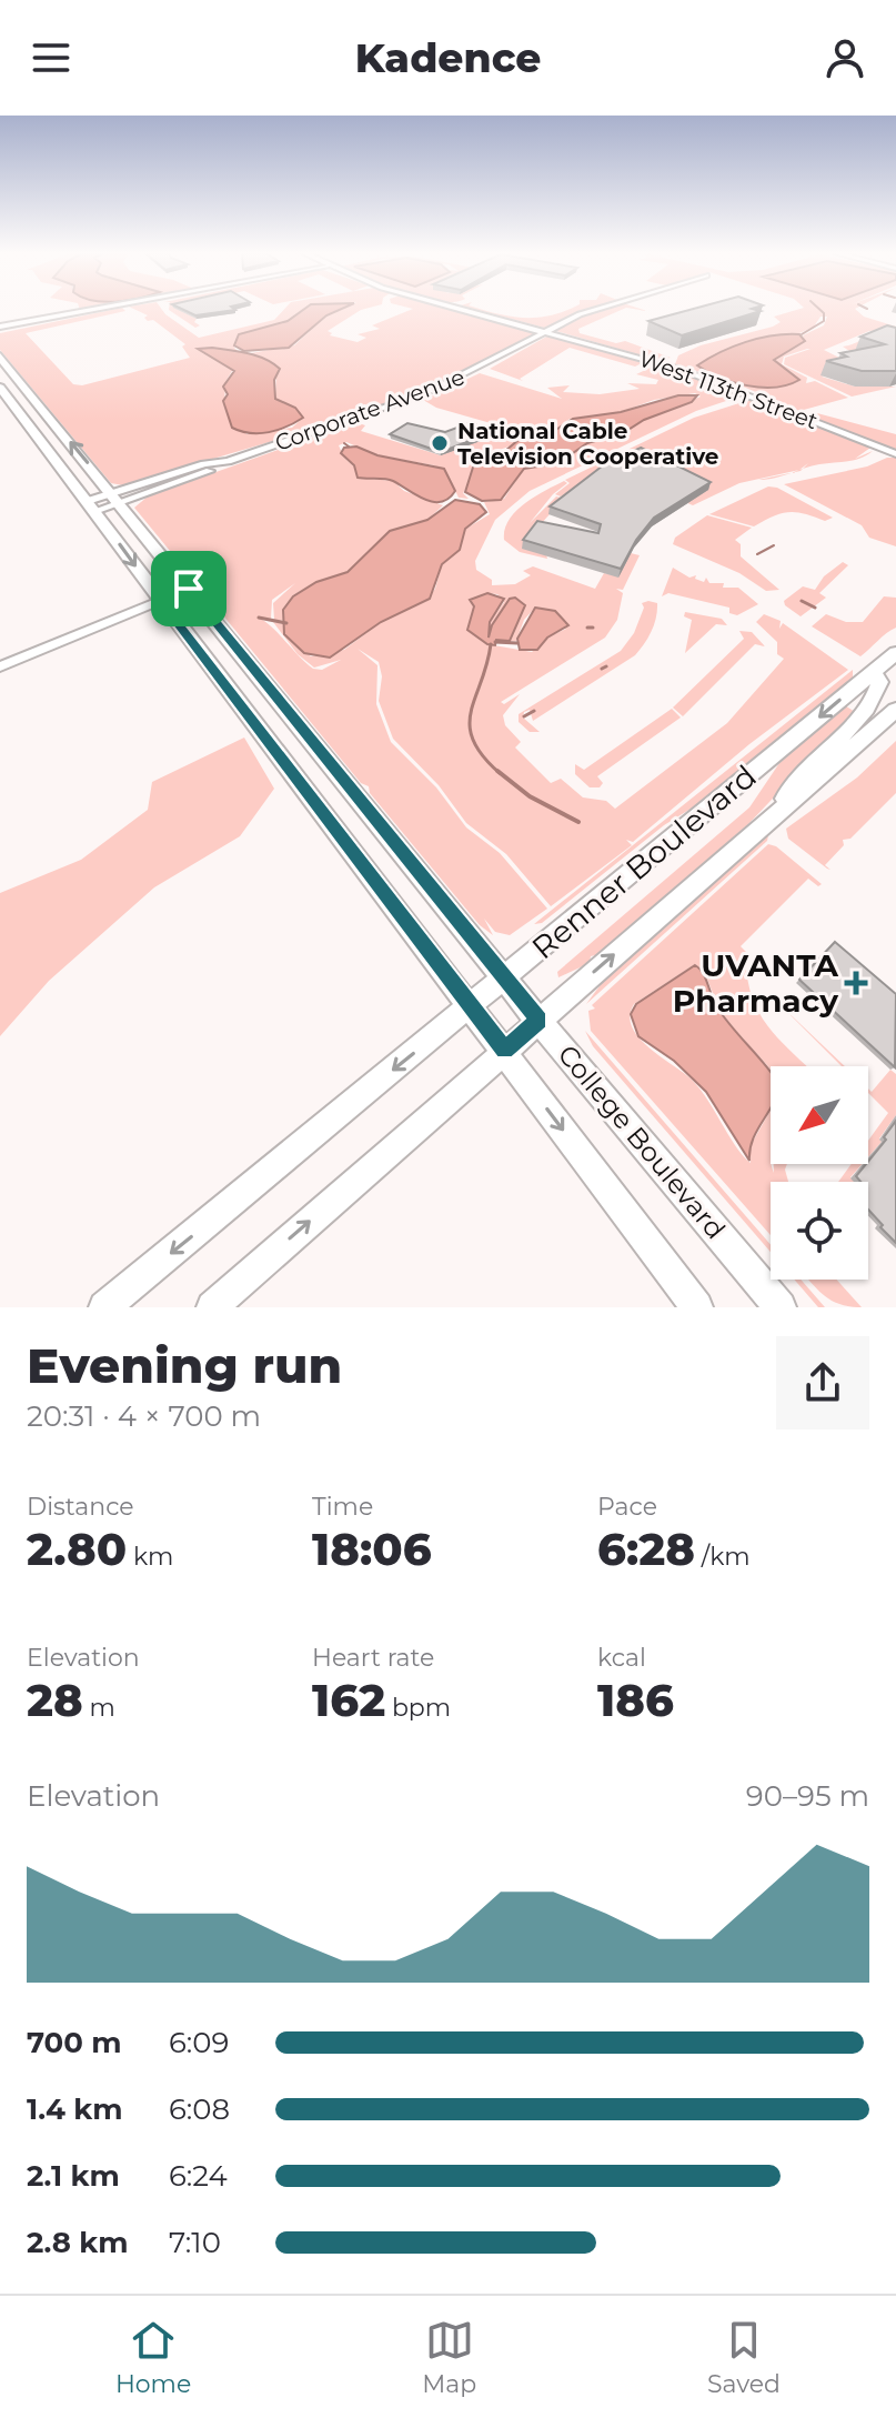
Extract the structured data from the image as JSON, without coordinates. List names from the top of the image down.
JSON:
{
  "streets": {
    "main road": ["Renner Boulevard", "College Boulevard"],
    "street": ["West 113th Street", "Corporate Avenue"]
  },
  "crossings": [
    ["West 113th Street", "Corporate Avenue"],
    ["Corporate Avenue", "College Boulevard"],
    ["Renner Boulevard", "College Boulevard"]
  ],
  "places": {
    "other": ["National Cable Television Cooperative"],
    "health": ["UVANTA Pharmacy"]
  },
  "north": "bottom left",
  "page": {
    "header": "Kadence",
    "heading": ["Evening run", "20:31 · 4 × 700 m"],
    "stats": [
      ["Distance", "2.80 km"],
      ["Time", "18:06"],
      ["Pace", "6:28 /km"],
      ["Elevation", "28 m"],
      ["Heart rate", "162 bpm"],
      ["kcal", "186"]
    ],
    "chart": ["Elevation", "90–95 m"],
    "list": [
      {
        "name": "700 m",
        "note": "6:09"
      },
      {
        "name": "1.4 km",
        "note": "6:08"
      },
      {
        "name": "2.1 km",
        "note": "6:24"
      },
      {
        "name": "2.8 km",
        "note": "7:10"
      }
    ],
    "tabs": ["Home", "Map", "Saved"]
  }
}
